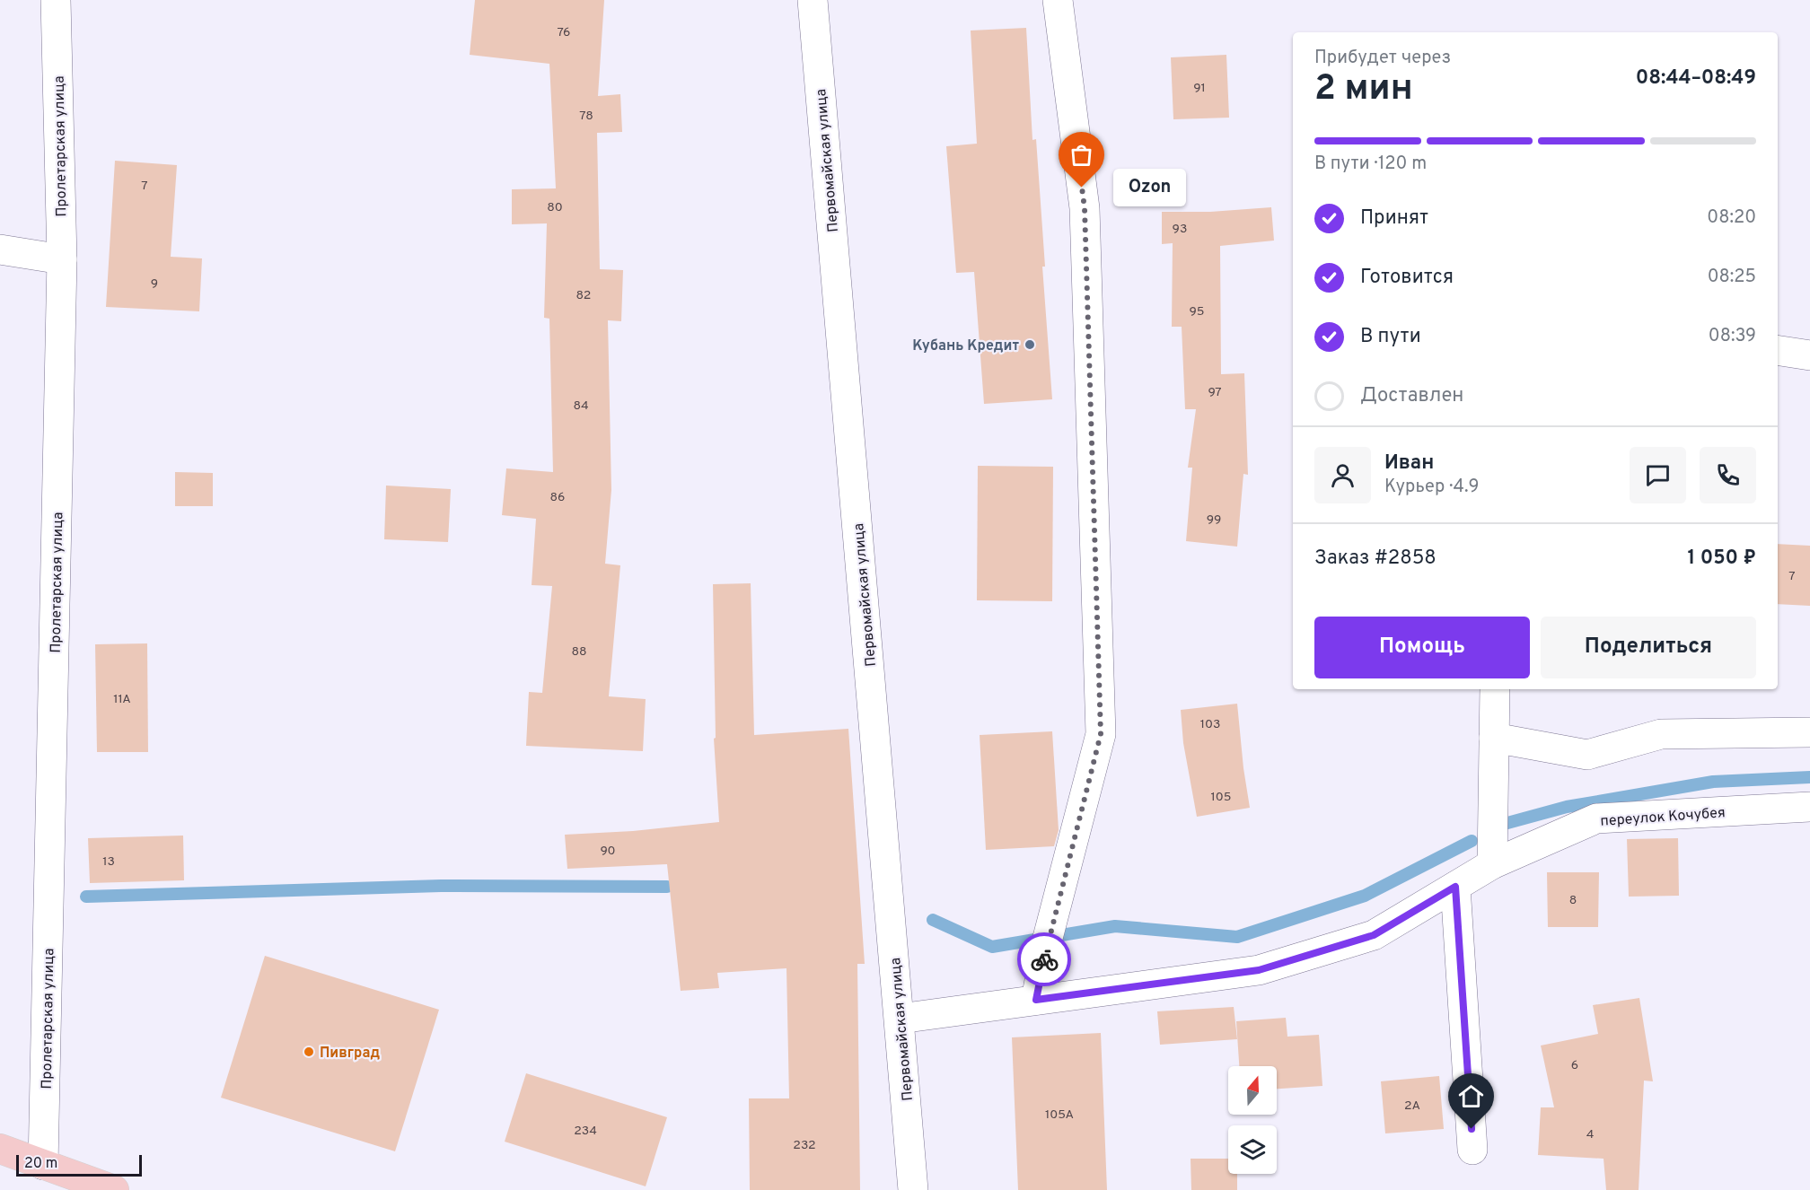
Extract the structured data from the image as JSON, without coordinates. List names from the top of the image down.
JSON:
{
  "streets": {
    "street": ["Пролетарская улица", "Первомайская улица", "переулок Кочубея"]
  },
  "crossings": [
    ["Первомайская улица", "переулок Кочубея"]
  ],
  "places": ["Ozon", "Кубань Кредит", "Пивград"],
  "house_numbers": [
    "76",
    "91",
    "78",
    "7",
    "80",
    "93",
    "9",
    "82",
    "95",
    "97",
    "84",
    "86",
    "99",
    "7",
    "88",
    "11А",
    "103",
    "105",
    "90",
    "13",
    "8",
    "6",
    "2А",
    "105А",
    "234",
    "4",
    "232"
  ],
  "scale_bar": "20 m",
  "north": "top",
  "page": {
    "heading": ["2 мин", "Прибудет через", "08:44–08:49"],
    "panel": [
      "Иван",
      "Курьер · 4.9",
      "Заказ #2858",
      "1 050 ₽"
    ],
    "bar": "В пути · 120 m",
    "bubble": "Ozon",
    "list": [
      ["Принят", "08:20"],
      ["Готовится", "08:25"],
      ["В пути", "08:39"],
      "Доставлен"
    ],
    "buttons": ["Помощь", "Поделиться"],
    "scale": "20 m"
  }
}
